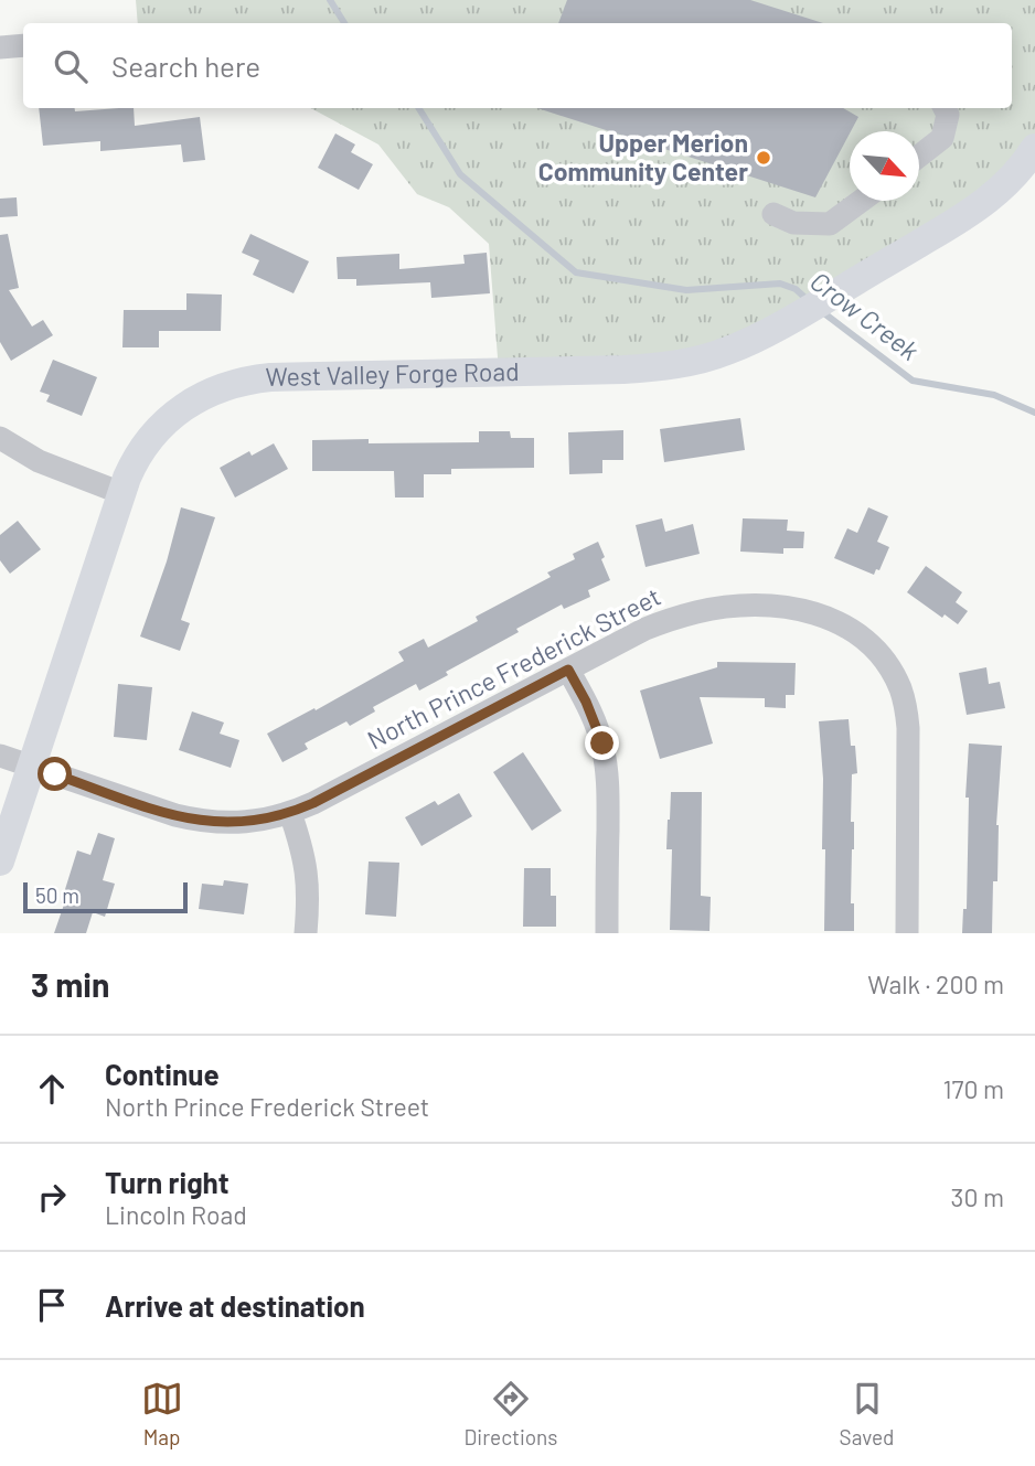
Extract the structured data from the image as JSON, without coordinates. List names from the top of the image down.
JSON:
{
  "streets": {
    "main road": ["West Valley Forge Road"],
    "street": ["North Prince Frederick Street"]
  },
  "crossings": [
    ["West Valley Forge Road", "North Prince Frederick Street"]
  ],
  "water": ["Crow Creek"],
  "places": ["Upper Merion Community Center"],
  "scale_bar": "50 m",
  "north": "bottom right",
  "page": {
    "search": "Search here",
    "scale": "50 m",
    "heading": ["3 min", "Walk · 200 m"],
    "list": [
      ["Continue", "North Prince Frederick Street", "170 m"],
      ["Turn right", "Lincoln Road", "30 m"],
      "Arrive at destination"
    ],
    "nav": ["Map", "Directions", "Saved"]
  }
}
